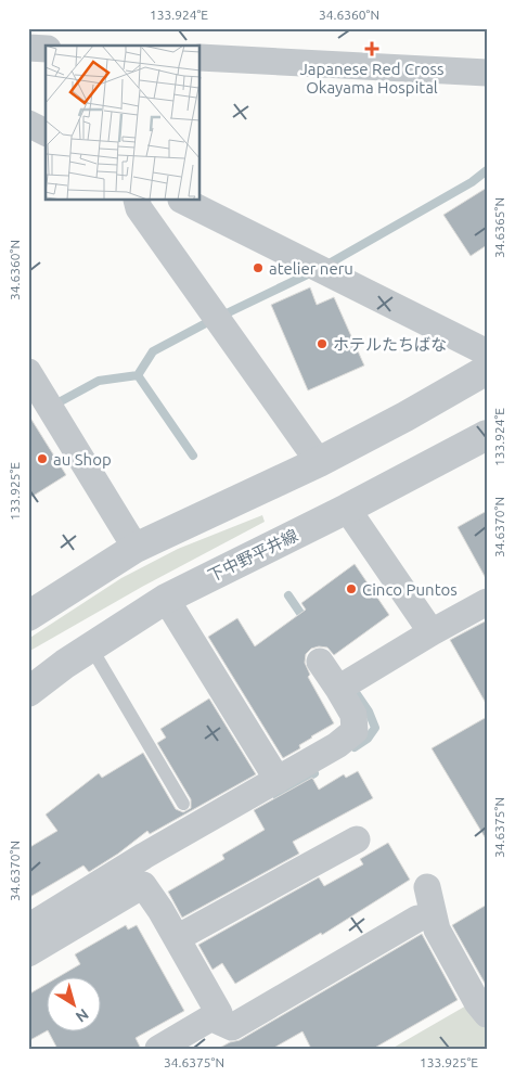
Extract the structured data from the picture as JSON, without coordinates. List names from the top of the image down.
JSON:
{
  "streets": {
    "street": ["下中野平井線"]
  },
  "places": {
    "health": ["Japanese Red Cross Okayama Hospital"],
    "other": [
      "atelier neru",
      "ホテルたちばな",
      "au Shop",
      "Cinco Puntos"
    ]
  },
  "north": "bottom right",
  "coordinates": [
    "133.924°E",
    "34.6360°N",
    "34.6365°N",
    "133.925°E",
    "34.6370°N",
    "34.6375°N"
  ]
}
